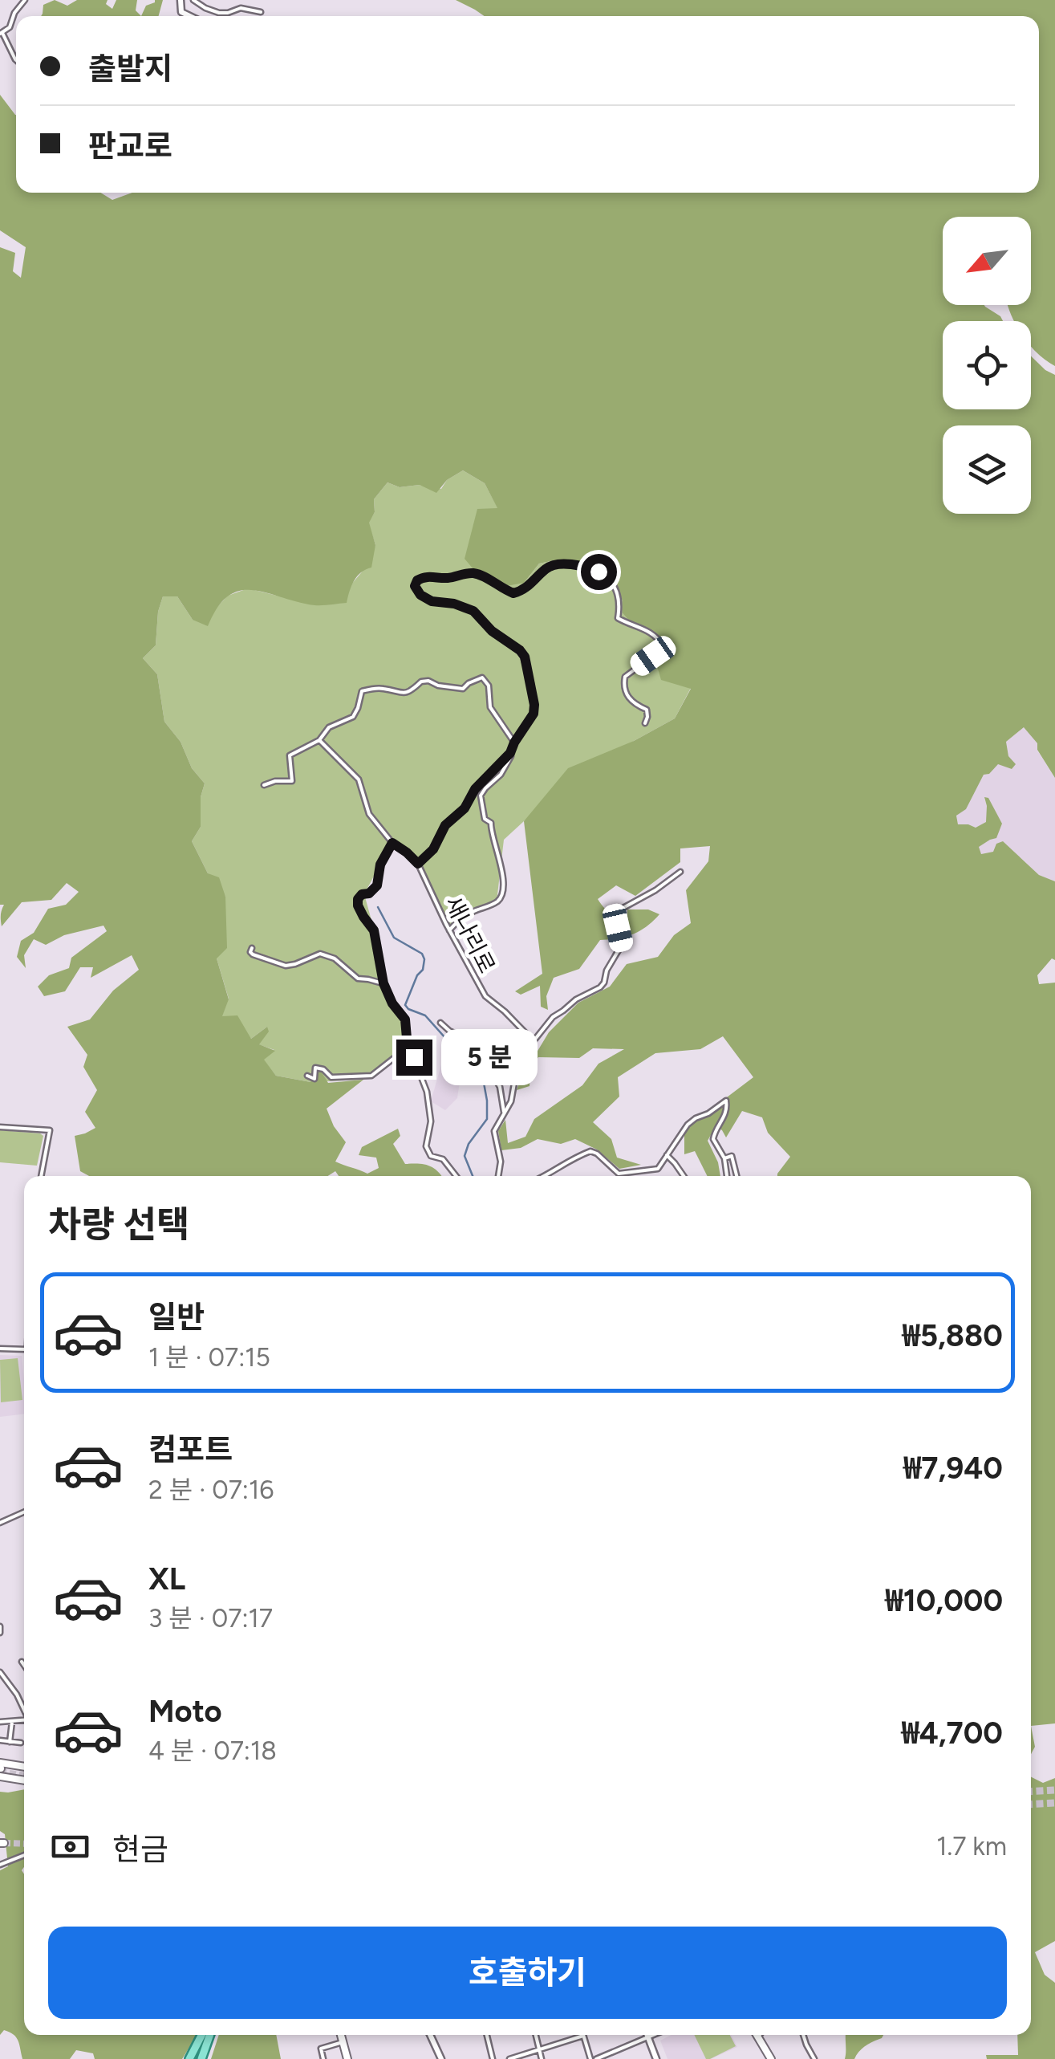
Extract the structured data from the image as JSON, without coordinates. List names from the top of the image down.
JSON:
{
  "streets": {
    "street": ["새나리로"]
  },
  "north": "bottom left",
  "page": {
    "banner": ["출발지", "판교로"],
    "bubble": "5 분",
    "heading": "차량 선택",
    "list": [
      {
        "name": "일반",
        "note": "1 분 · 07:15",
        "value": "₩5,880"
      },
      {
        "name": "컴포트",
        "note": "2 분 · 07:16",
        "value": "₩7,940"
      },
      {
        "name": "XL",
        "note": "3 분 · 07:17",
        "value": "₩10,000"
      },
      {
        "name": "Moto",
        "note": "4 분 · 07:18",
        "value": "₩4,700"
      }
    ],
    "pay": ["현금", "1.7 km"],
    "buttons": "호출하기"
  }
}
